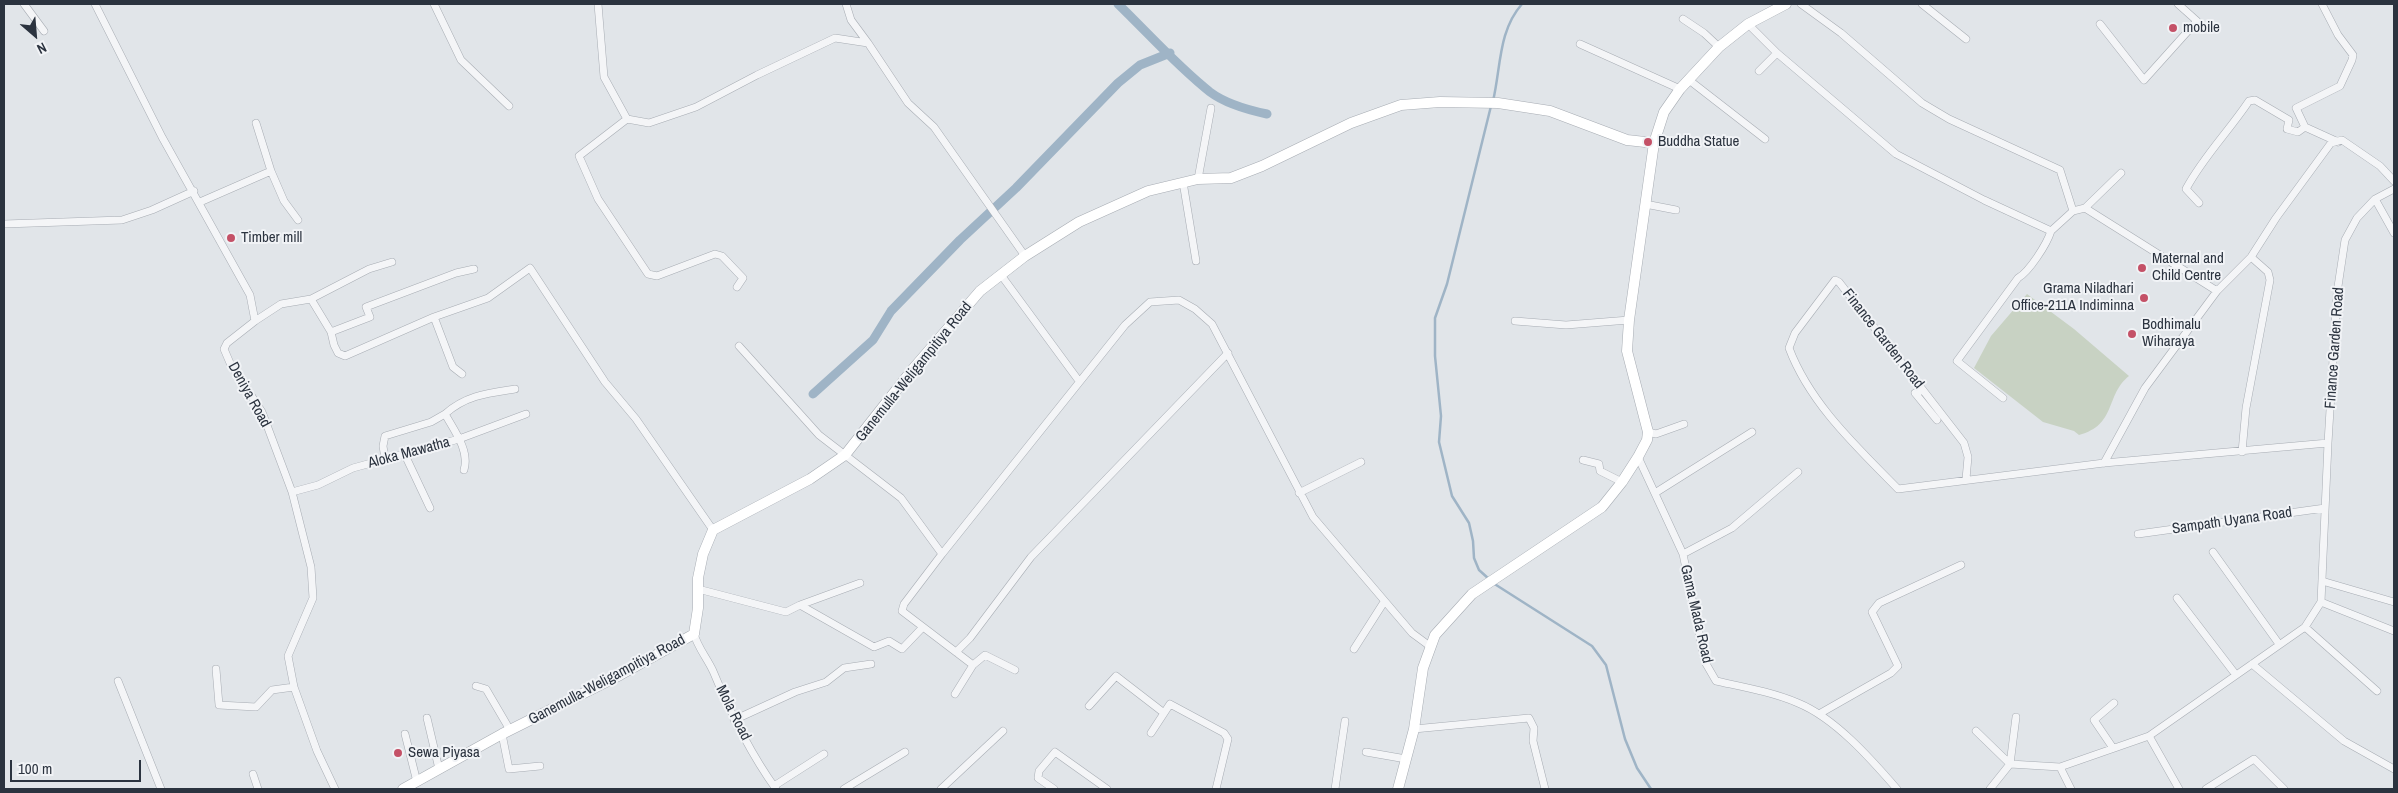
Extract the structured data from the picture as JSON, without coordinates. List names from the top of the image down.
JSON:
{
  "streets": {
    "street": [
      "Finance Garden Road",
      "Ganemulla-Weligampitiya Road",
      "Deniya Road",
      "Aloka Mawatha",
      "Sampath Uyana Road",
      "Gama Mada Road",
      "Mola Road"
    ]
  },
  "crossings": [
    ["Ganemulla-Weligampitiya Road", "Mola Road"],
    ["Deniya Road", "Aloka Mawatha"]
  ],
  "places": [
    "mobile",
    "Buddha Statue",
    "Timber mill",
    "Maternal and Child Centre",
    "Grama Niladhari Office-211A Indiminna",
    "Bodhimalu Wiharaya",
    "Sewa Piyasa"
  ],
  "scale_bar": "100 m",
  "north": "bottom right"
}
